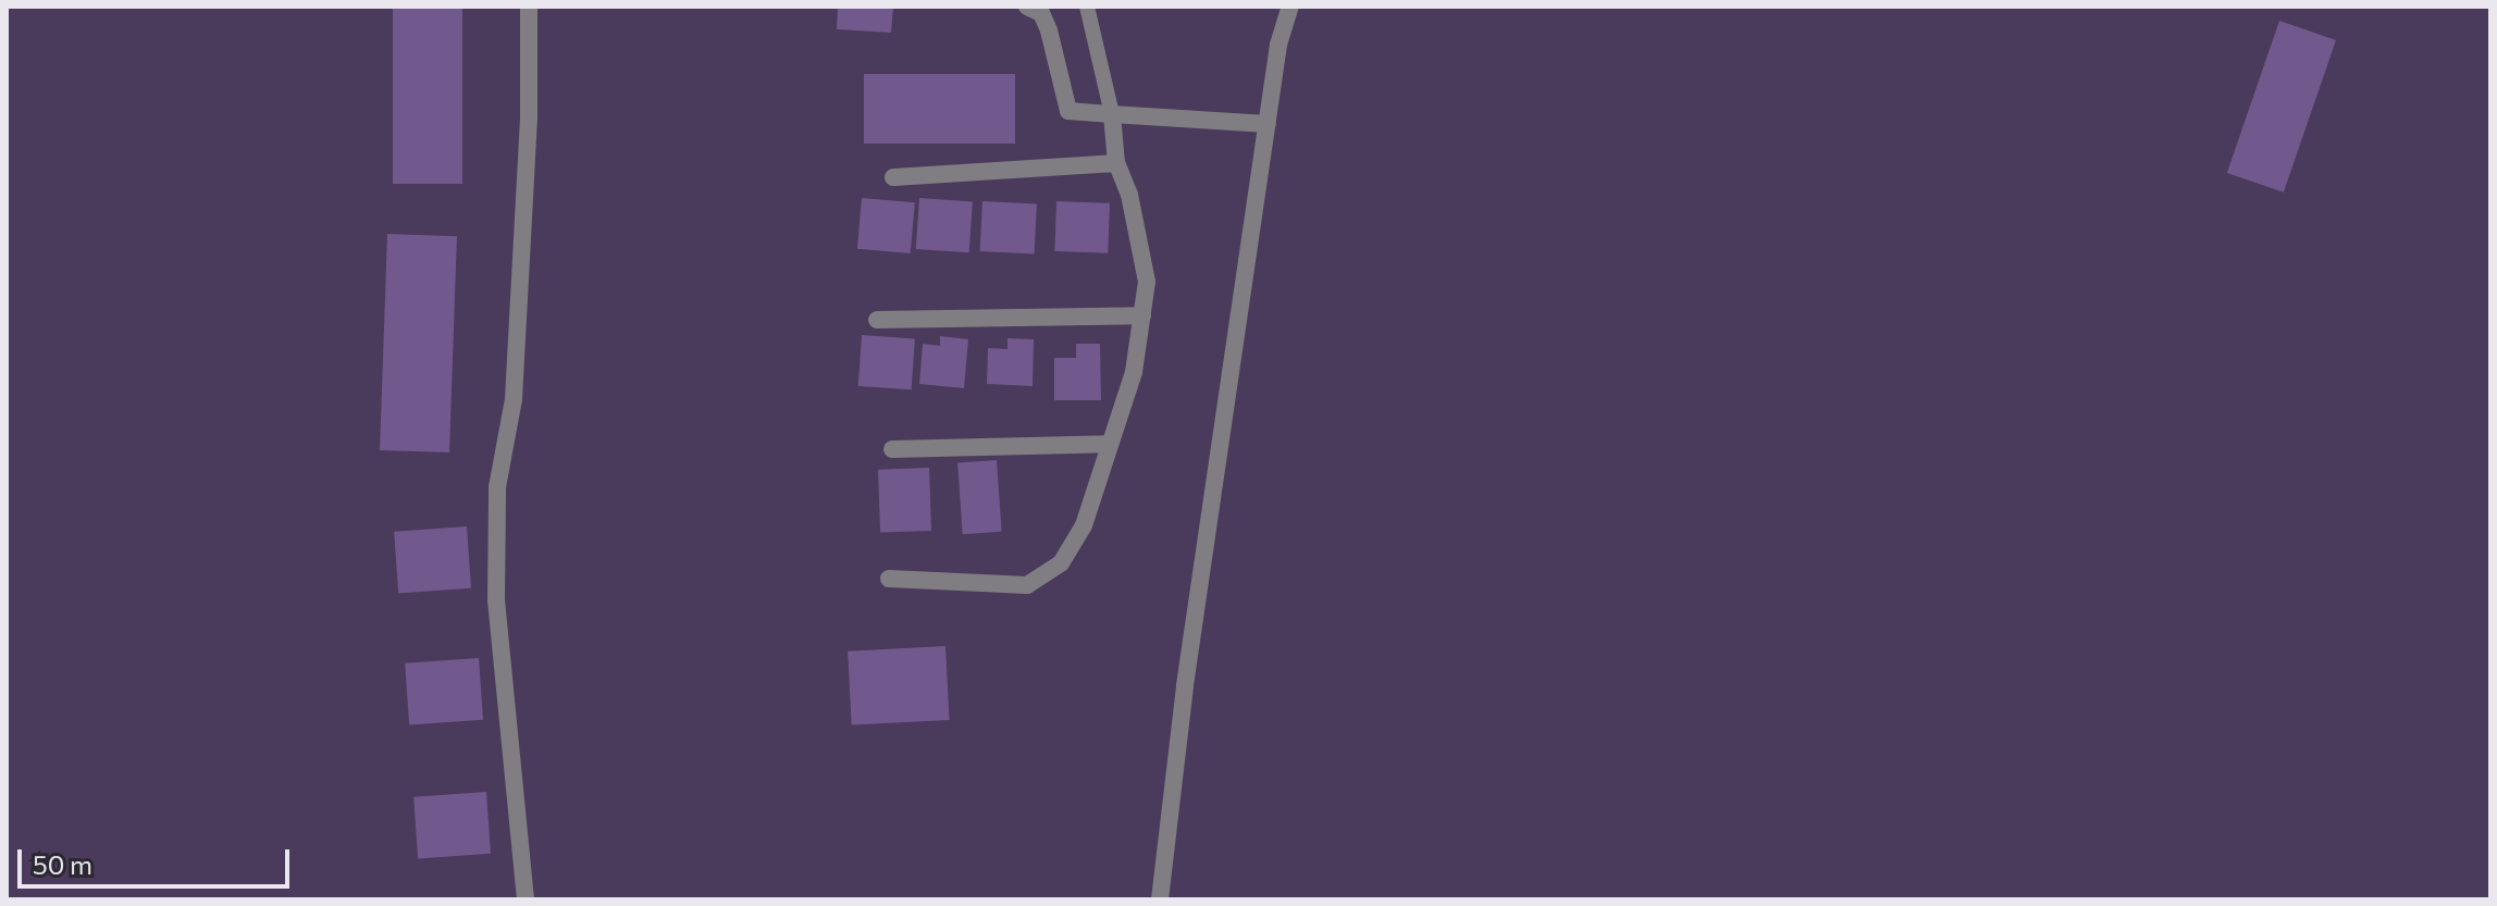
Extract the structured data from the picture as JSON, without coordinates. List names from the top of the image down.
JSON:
{
  "scale_bar": "50 m"
}
